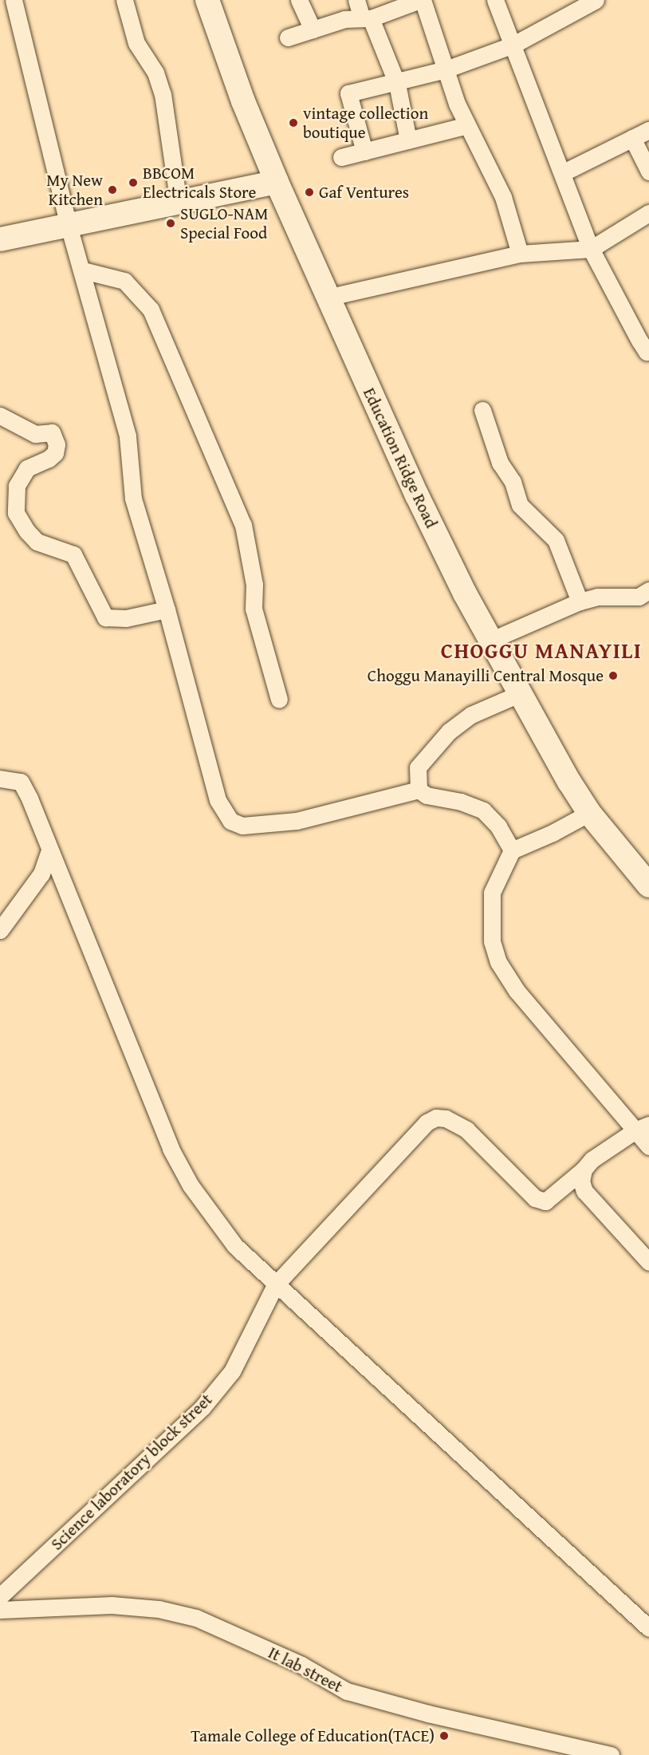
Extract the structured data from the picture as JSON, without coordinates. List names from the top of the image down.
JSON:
{
  "streets": {
    "main road": ["Education Ridge Road"],
    "street": ["Science laboratory block street", "It lab street"]
  },
  "districts": ["CHOGGU MANAYILI"],
  "places": [
    "vintage collection boutique",
    "BBCOM Electricals Store",
    "My New Kitchen",
    "Gaf Ventures",
    "SUGLO-NAM Special Food",
    "Choggu Manayilli Central Mosque",
    "Tamale College of Education(TACE)"
  ]
}
